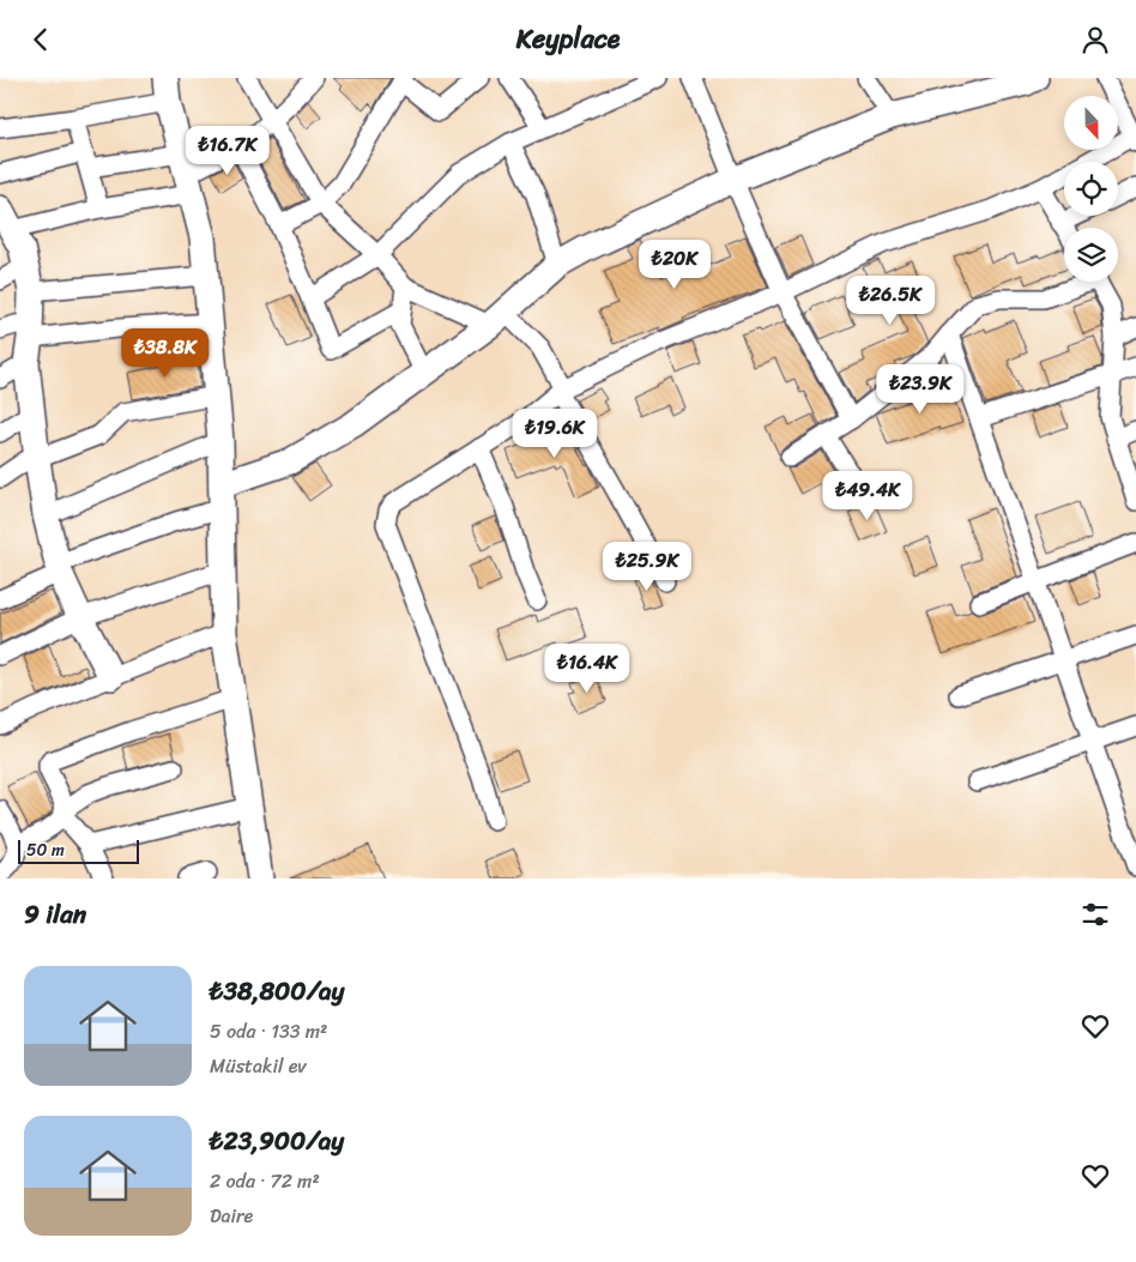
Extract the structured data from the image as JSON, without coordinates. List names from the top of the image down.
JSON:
{
  "scale_bar": "50 m",
  "north": "bottom",
  "page": {
    "header": "Keyplace",
    "price": [
      "₺16.7K",
      "₺20K",
      "₺26.5K",
      "₺38.8K",
      "₺23.9K",
      "₺19.6K",
      "₺49.4K",
      "₺25.9K",
      "₺16.4K"
    ],
    "scale": "50 m",
    "heading": "9 ilan",
    "list": [
      {
        "name": "₺38,800/ay",
        "note": "5 oda · 133 m² · Müstakil ev"
      },
      {
        "name": "₺23,900/ay",
        "note": "2 oda · 72 m² · Daire"
      }
    ]
  }
}
